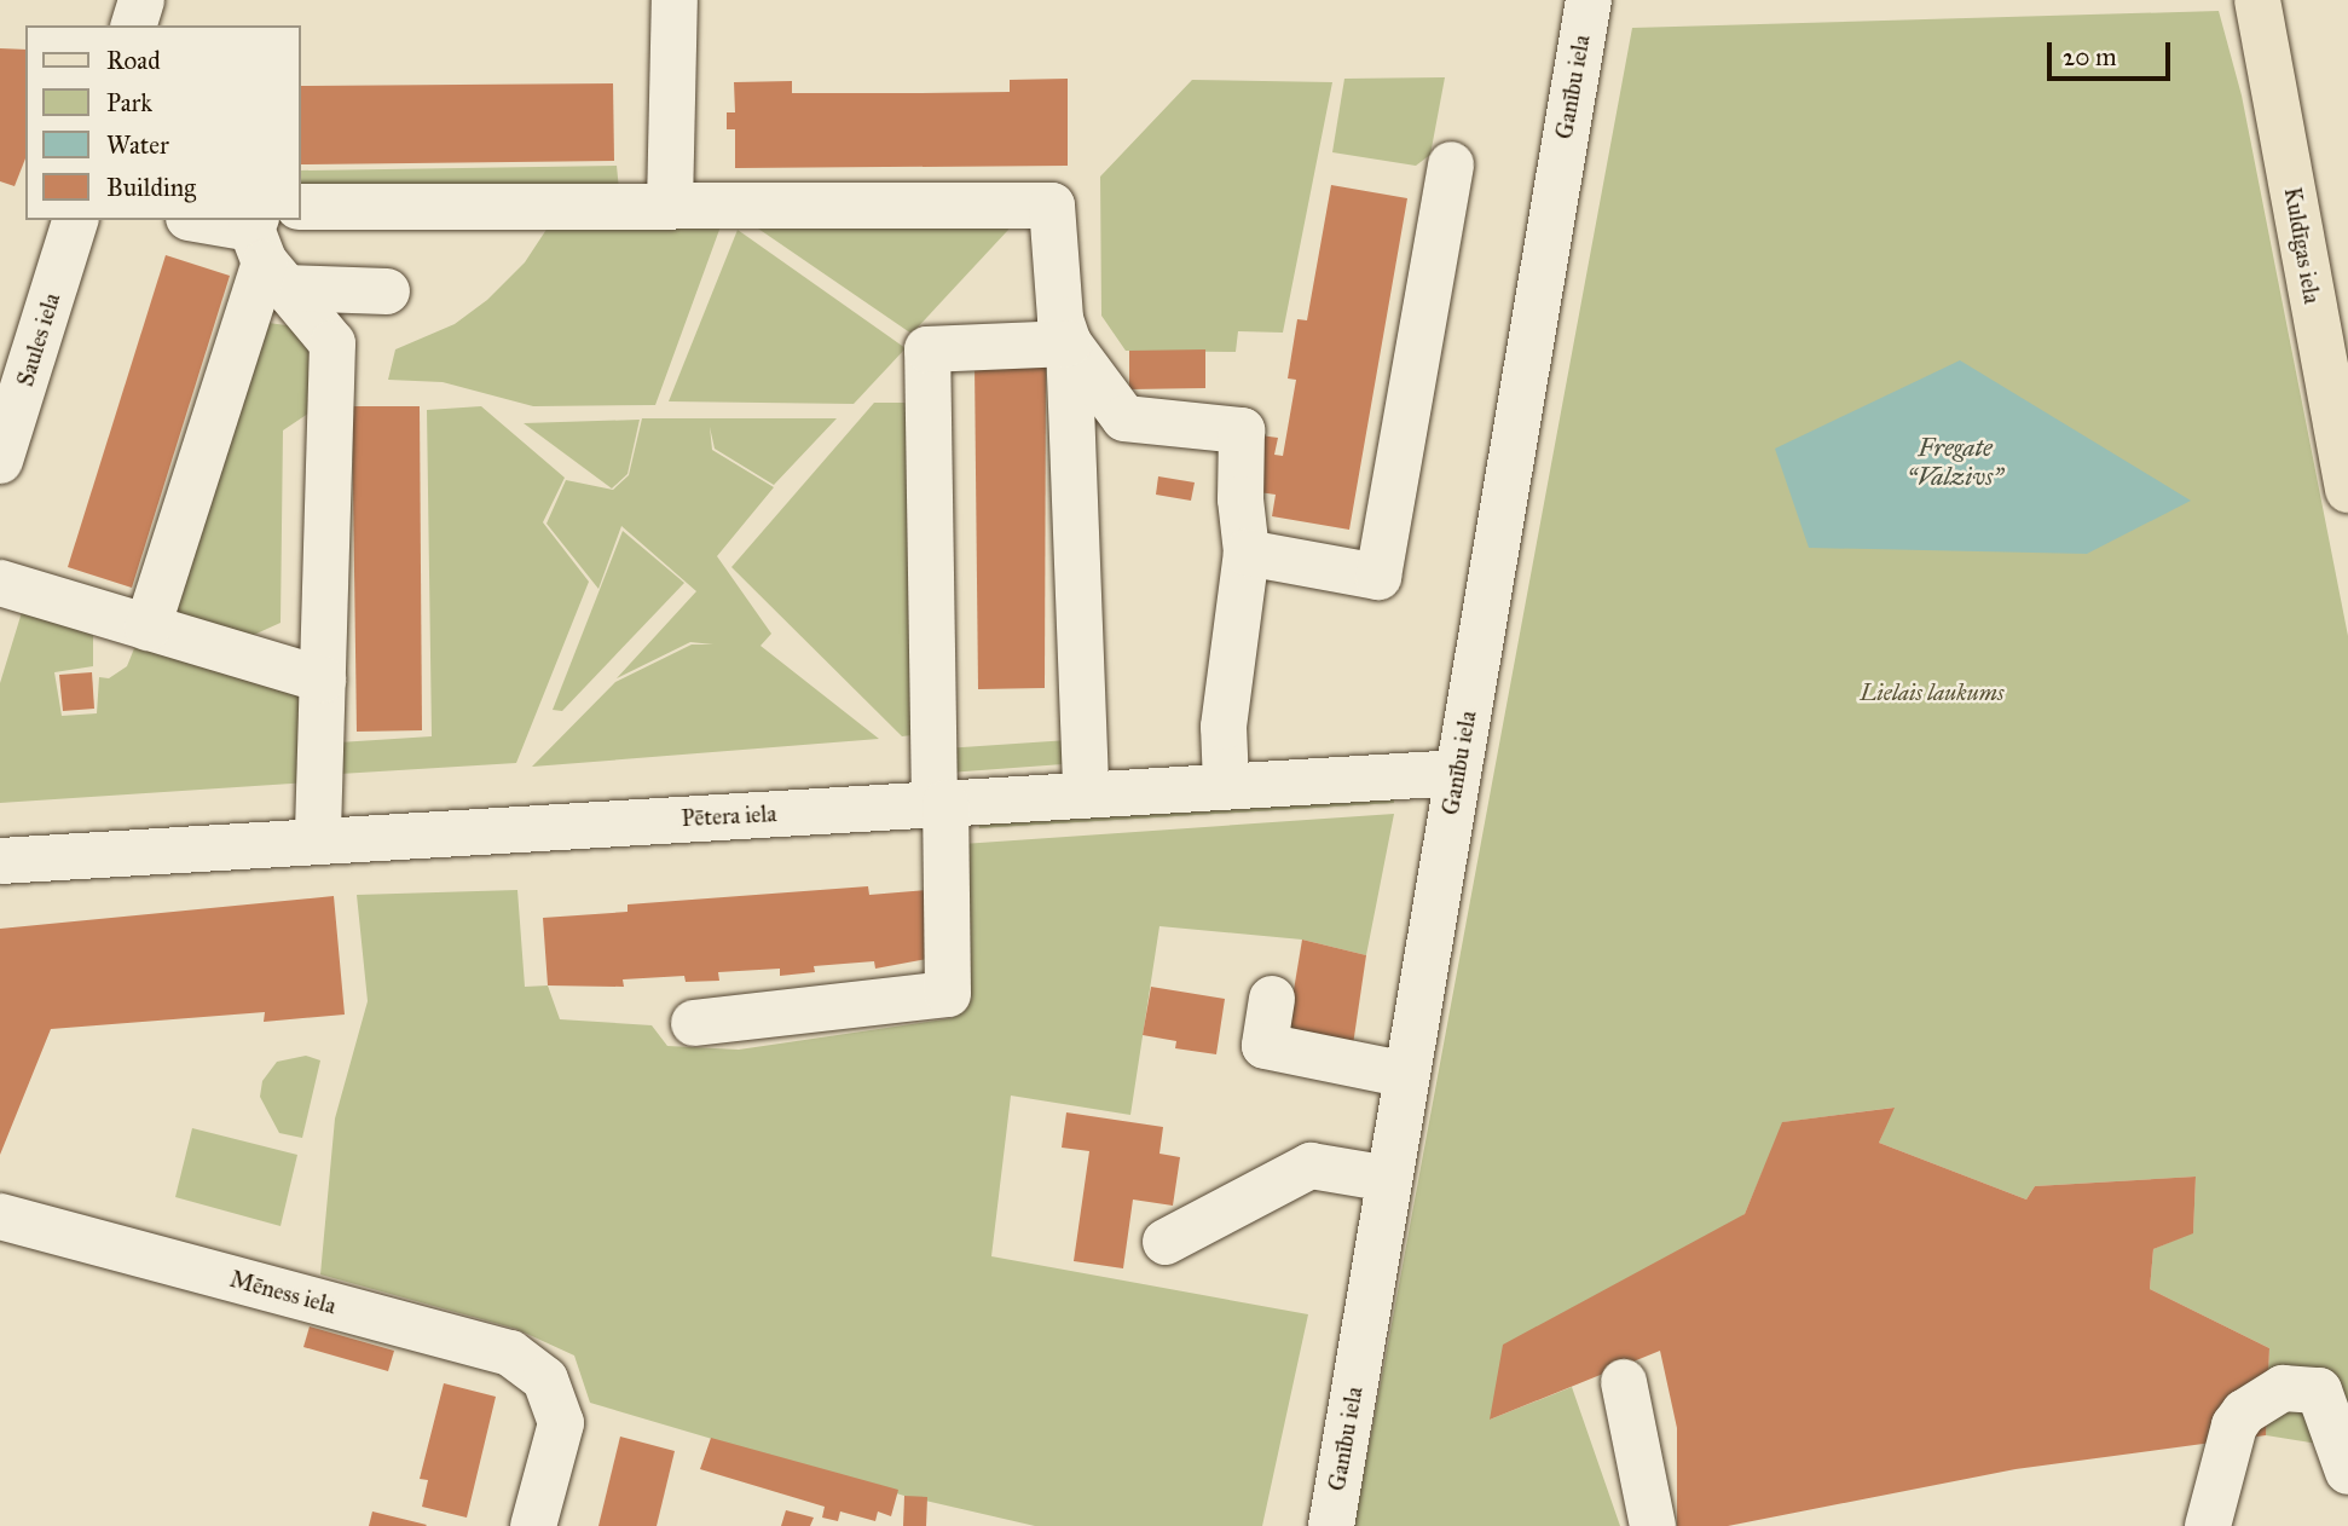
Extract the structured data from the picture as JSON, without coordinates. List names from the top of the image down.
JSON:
{
  "streets": {
    "main road": ["Kuldīgas iela"],
    "street": [
      "Ganību iela",
      "Saules iela",
      "Pētera iela",
      "Mēness iela"
    ]
  },
  "crossings": [
    ["Ganību iela", "Pētera iela"]
  ],
  "water": ["Fregate “Valzivs”"],
  "parks": ["Lielais laukums"],
  "legend": [
    "Road",
    "Park",
    "Water",
    "Building"
  ],
  "scale_bar": "20 m"
}
